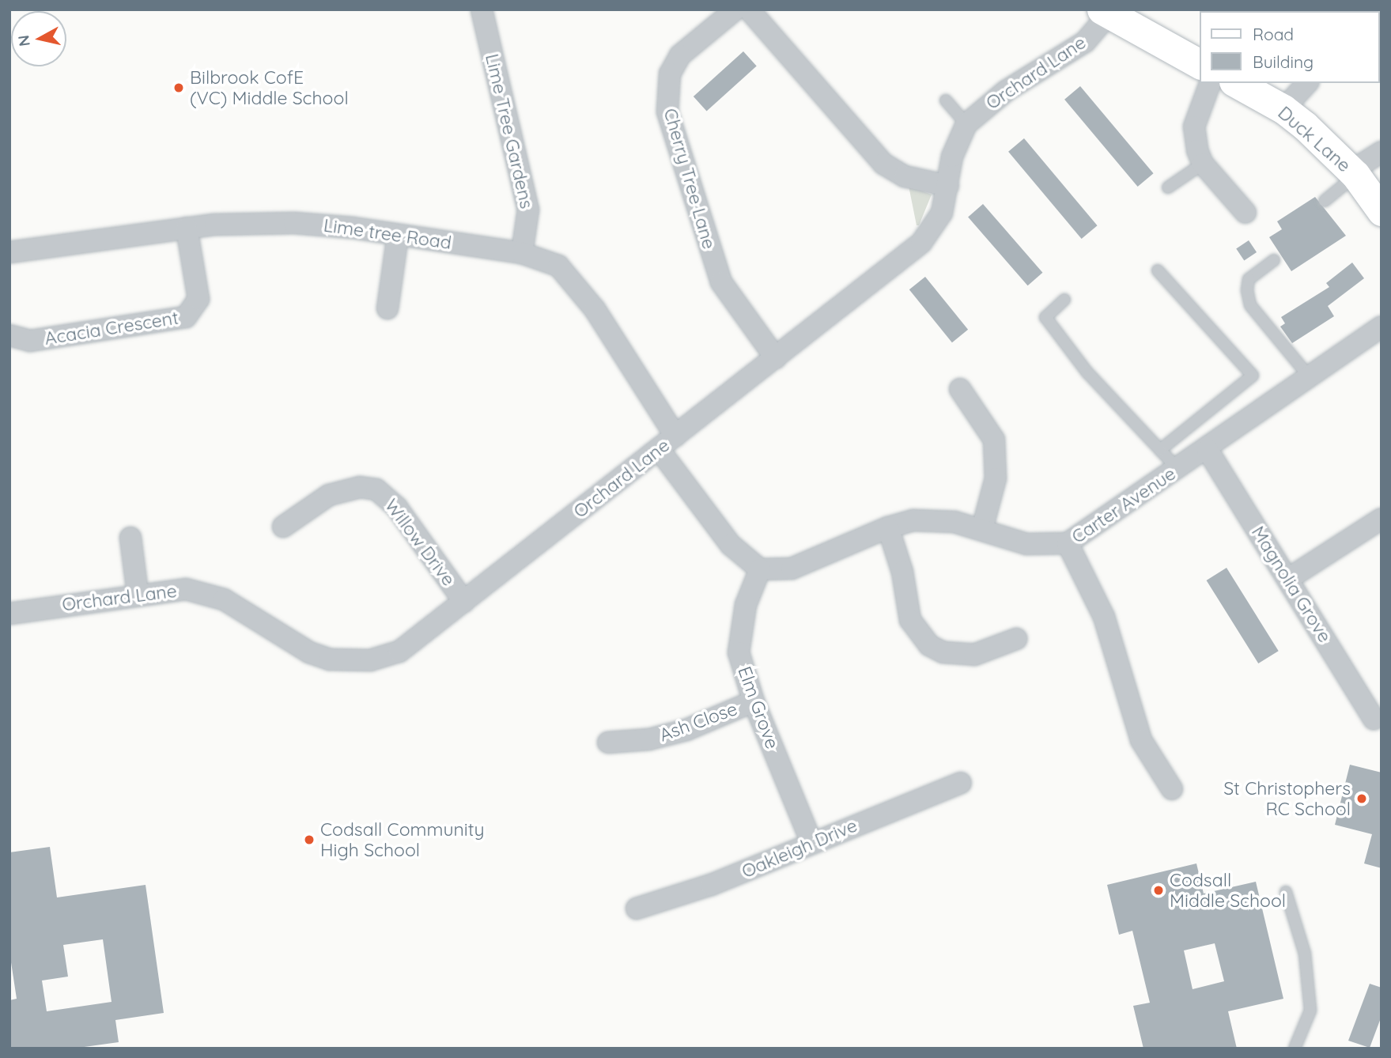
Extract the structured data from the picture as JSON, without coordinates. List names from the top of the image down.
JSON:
{
  "streets": {
    "street": [
      "Orchard Lane",
      "Lime Tree Gardens",
      "Duck Lane",
      "Cherry Tree Lane",
      "Lime tree Road",
      "Acacia Crescent",
      "Carter Avenue",
      "Willow Drive",
      "Magnolia Grove",
      "Elm Grove",
      "Ash Close",
      "Oakleigh Drive"
    ]
  },
  "crossings": [
    ["Orchard Lane", "Cherry Tree Lane"],
    ["Orchard Lane", "Lime tree Road"],
    ["Orchard Lane", "Willow Drive"],
    ["Lime Tree Gardens", "Lime tree Road"],
    ["Lime tree Road", "Acacia Crescent"],
    ["Carter Avenue", "Magnolia Grove"],
    ["Carter Avenue", "Elm Grove"],
    ["Elm Grove", "Ash Close"],
    ["Elm Grove", "Oakleigh Drive"]
  ],
  "places": [
    "Bilbrook CofE (VC) Middle School",
    "St Christophers RC School",
    "Codsall Community High School",
    "Codsall Middle School"
  ],
  "legend": ["Road", "Building"],
  "north": "left"
}
